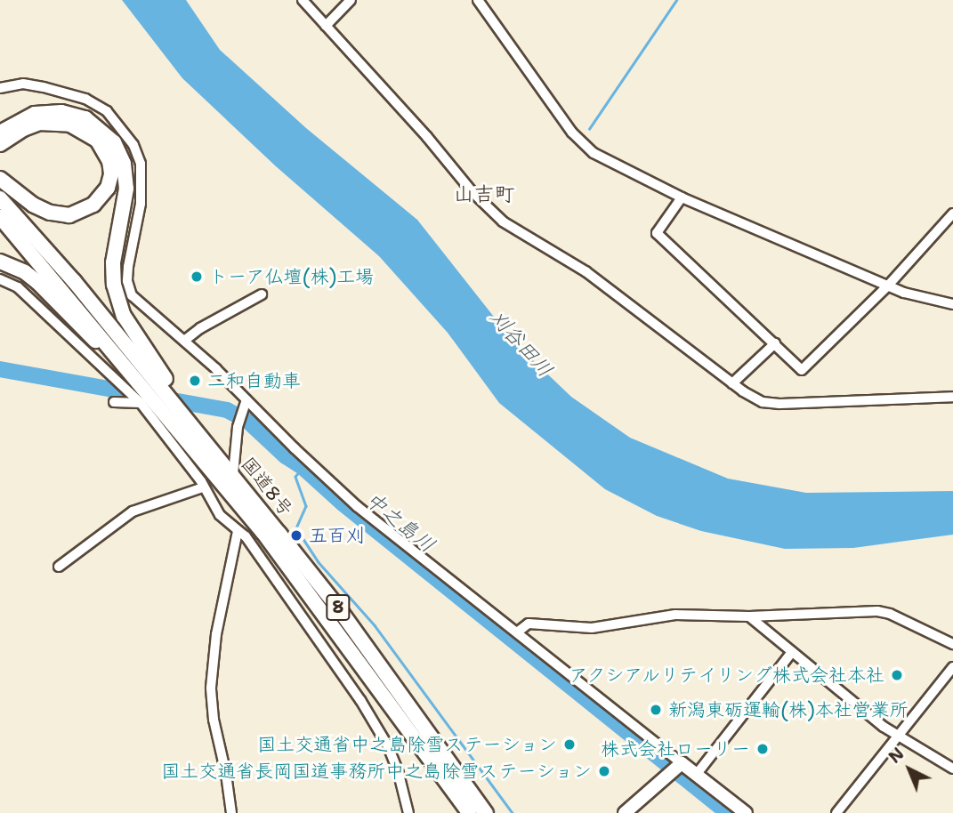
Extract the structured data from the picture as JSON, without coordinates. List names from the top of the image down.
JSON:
{
  "streets": {
    "highway": ["国道8号", "8"]
  },
  "districts": ["山吉町"],
  "water": ["刈谷田川", "中之島川"],
  "places": [
    "トーア仏壇(株)工場",
    "二和自動車",
    "五百刈",
    "アクシアルリテイリング株式会社本社",
    "新潟東砺運輸(株)本社営業所",
    "国土交通省中之島除雪ステーション",
    "株式会社ローリー",
    "国土交通省長岡国道事務所中之島除雪ステーション"
  ],
  "north": "top left"
}
